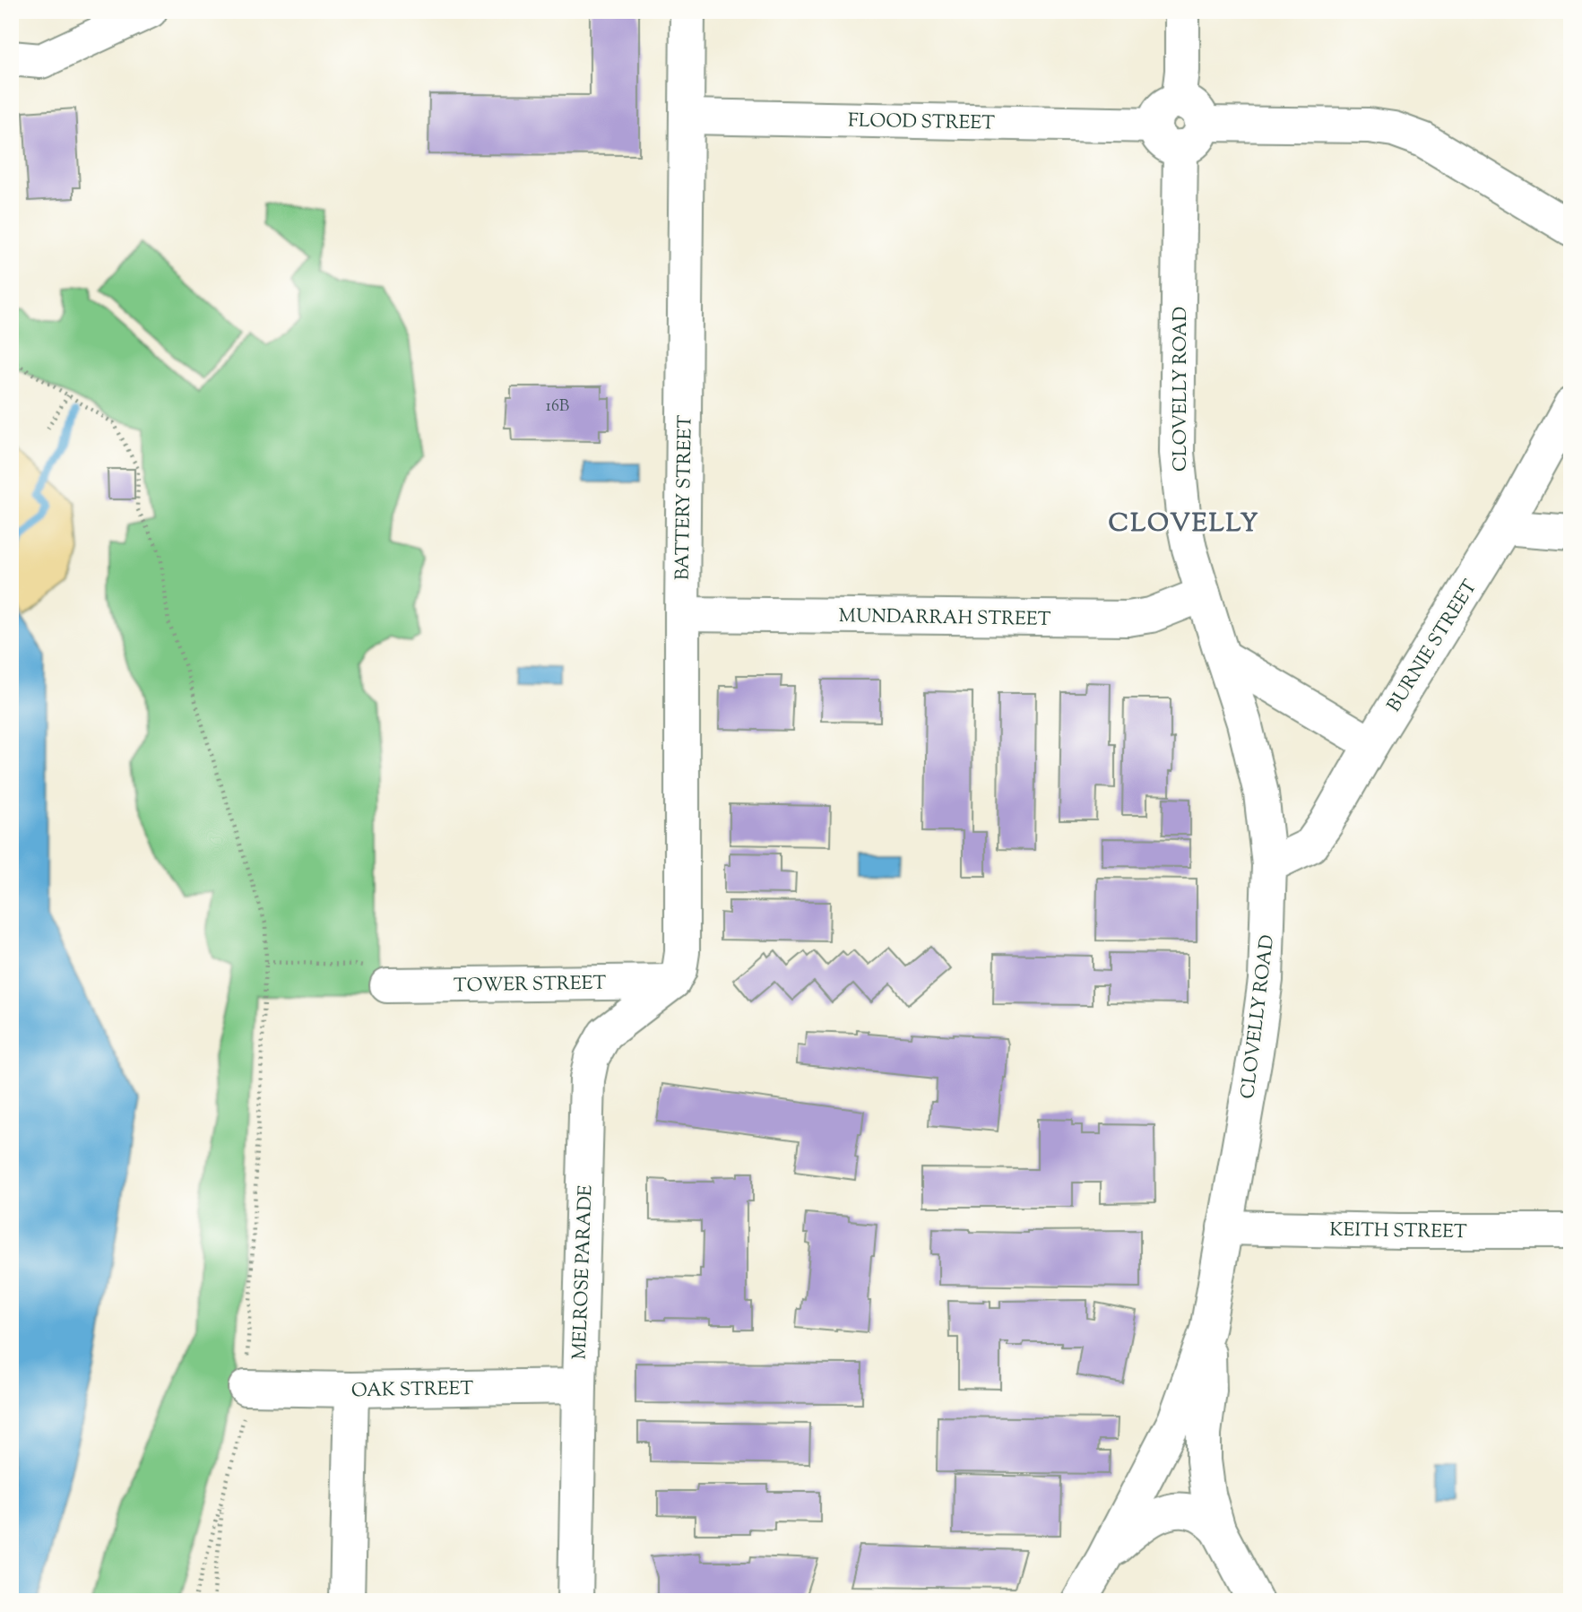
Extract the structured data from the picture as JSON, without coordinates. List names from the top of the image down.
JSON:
{
  "streets": {
    "street": [
      "FLOOD STREET",
      "CLOVELLY ROAD",
      "BATTERY STREET",
      "MUNDARRAH STREET",
      "BURNIE STREET",
      "TOWER STREET",
      "KEITH STREET",
      "MELROSE PARADE",
      "OAK STREET"
    ]
  },
  "crossings": [
    ["FLOOD STREET", "CLOVELLY ROAD"],
    ["FLOOD STREET", "BATTERY STREET"],
    ["CLOVELLY ROAD", "MUNDARRAH STREET"],
    ["CLOVELLY ROAD", "BURNIE STREET"],
    ["CLOVELLY ROAD", "KEITH STREET"],
    ["BATTERY STREET", "MUNDARRAH STREET"],
    ["BATTERY STREET", "TOWER STREET"],
    ["BATTERY STREET", "MELROSE PARADE"],
    ["TOWER STREET", "MELROSE PARADE"],
    ["MELROSE PARADE", "OAK STREET"]
  ],
  "districts": ["CLOVELLY"],
  "house_numbers": ["16B"]
}
